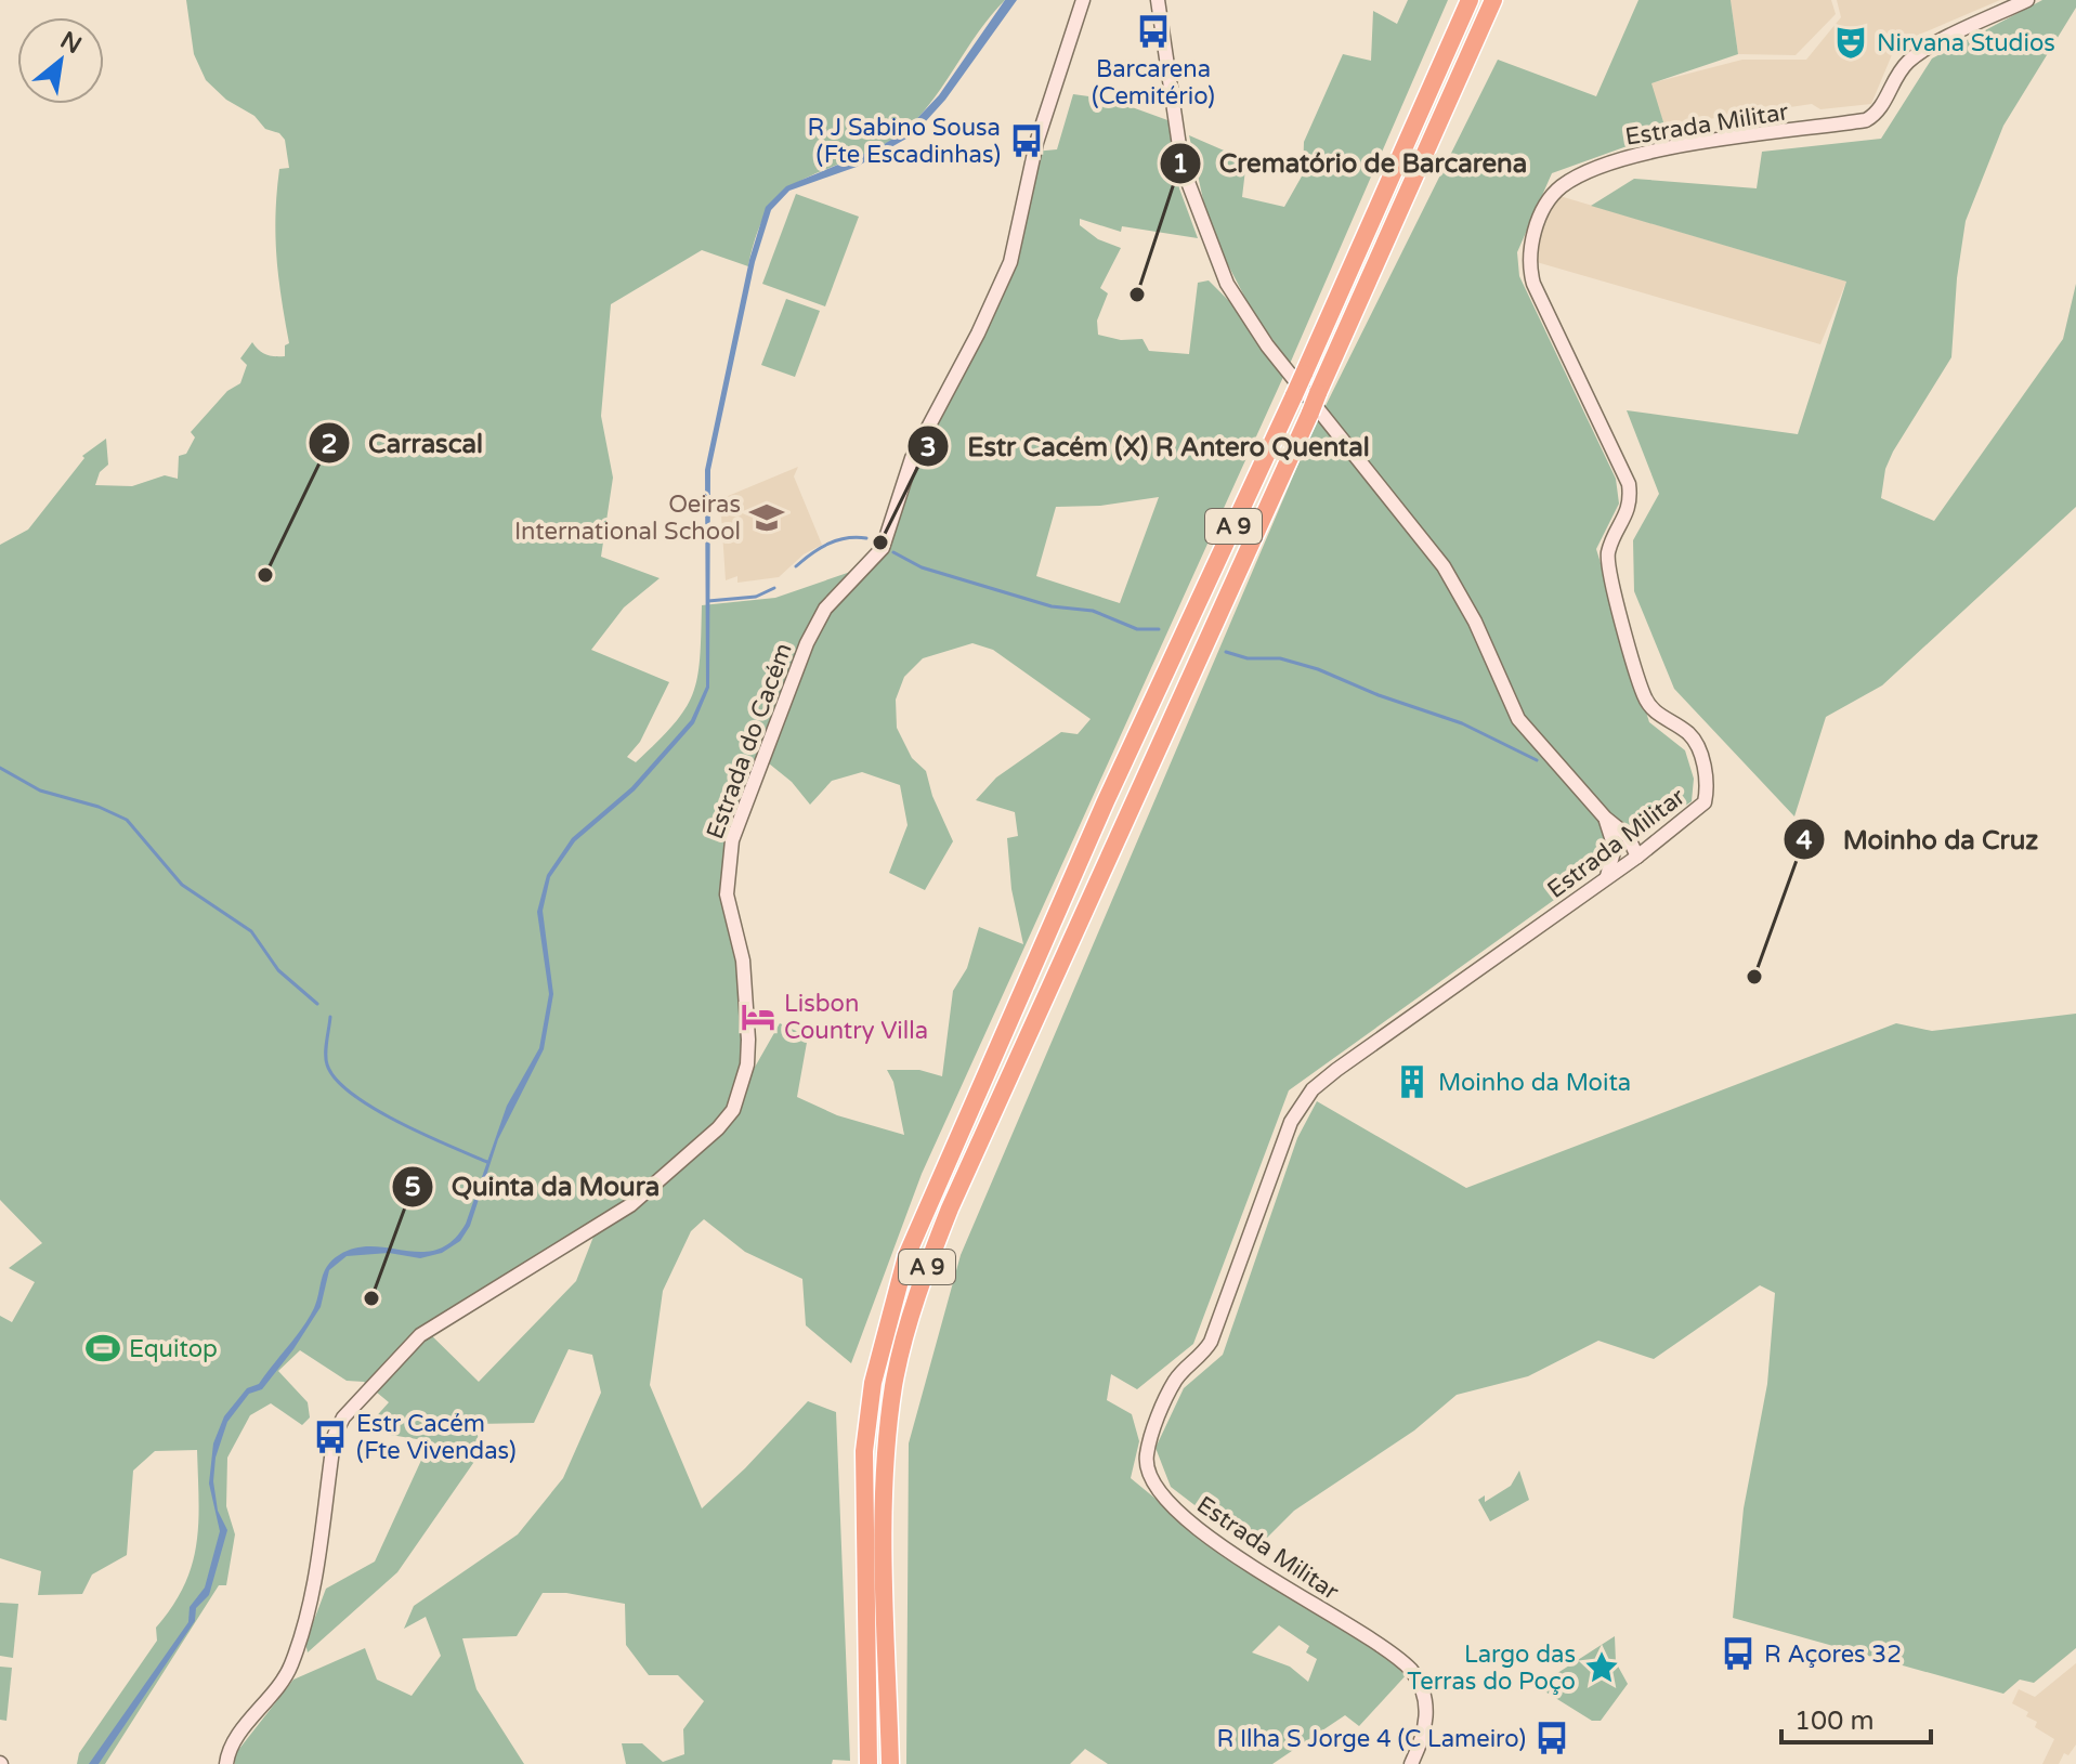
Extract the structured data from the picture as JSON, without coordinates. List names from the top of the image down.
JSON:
{
  "streets": {
    "highway": ["A 9"],
    "street": ["Estrada Militar", "Estrada do Cacém"]
  },
  "places": {
    "bus stop": [
      "Barcarena (Cemitério)",
      "R J Sabino Sousa (Fte Escadinhas)",
      "Estr Cacém (Fte Vivendas)",
      "R Açores 32",
      "R Ilha S Jorge 4 (C Lameiro)"
    ],
    "theatre": ["Nirvana Studios"],
    "other": [
      "Crematório de Barcarena",
      "Estr Cacém (X) R Antero Quental",
      "Carrascal",
      "Moinho da Cruz",
      "Quinta da Moura"
    ],
    "school or university": ["Oeiras International School"],
    "hotel": ["Lisbon Country Villa"],
    "building": ["Moinho da Moita"],
    "sports": ["Equitop"],
    "place": ["Largo das Terras do Poço"]
  },
  "scale_bar": "100 m",
  "north": "top right"
}
